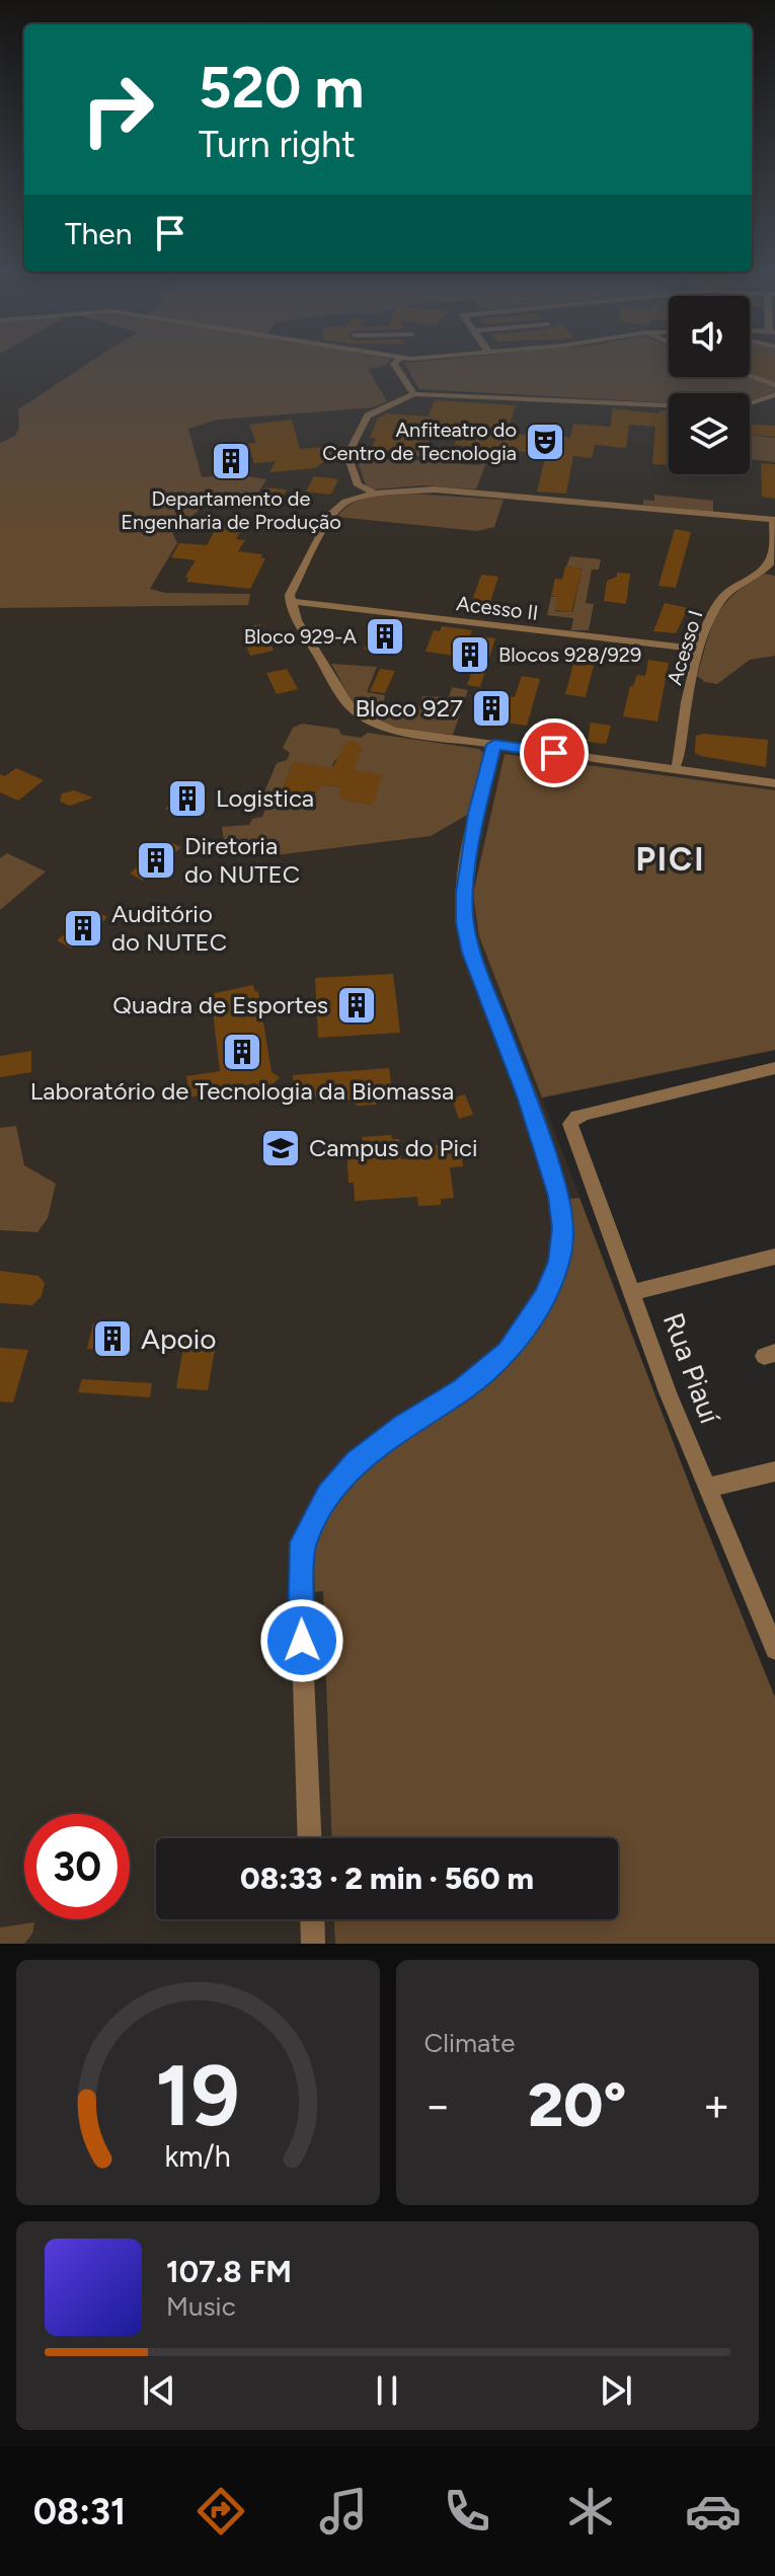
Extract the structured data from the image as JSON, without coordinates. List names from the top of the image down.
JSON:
{
  "streets": {
    "street": ["Acesso II", "Acesso I", "Rua Piauí"]
  },
  "crossings": [
    ["Acesso II", "Acesso I"]
  ],
  "districts": ["PICI"],
  "places": {
    "theatre": ["Anfiteatro do Centro de Tecnologia"],
    "building": [
      "Departamento de Engenharia de Produção",
      "Bloco 929-A",
      "Blocos 928/929",
      "Bloco 927",
      "Logistica",
      "Diretoria do NUTEC",
      "Auditório do NUTEC",
      "Quadra de Esportes",
      "Laboratório de Tecnologia da Biomassa",
      "Apoio"
    ],
    "school or university": ["Campus do Pici"]
  },
  "page": {
    "turn": ["520 m", "Turn right"],
    "then": "Then",
    "limit": "30",
    "trip": "08:33 · 2 min · 560 m",
    "tile": "Climate",
    "heat": ["−", "20°", "+"],
    "song": ["107.8 FM", "Music"],
    "tabs": "08:31",
    "gauge": ["19", "km/h"]
  }
}
